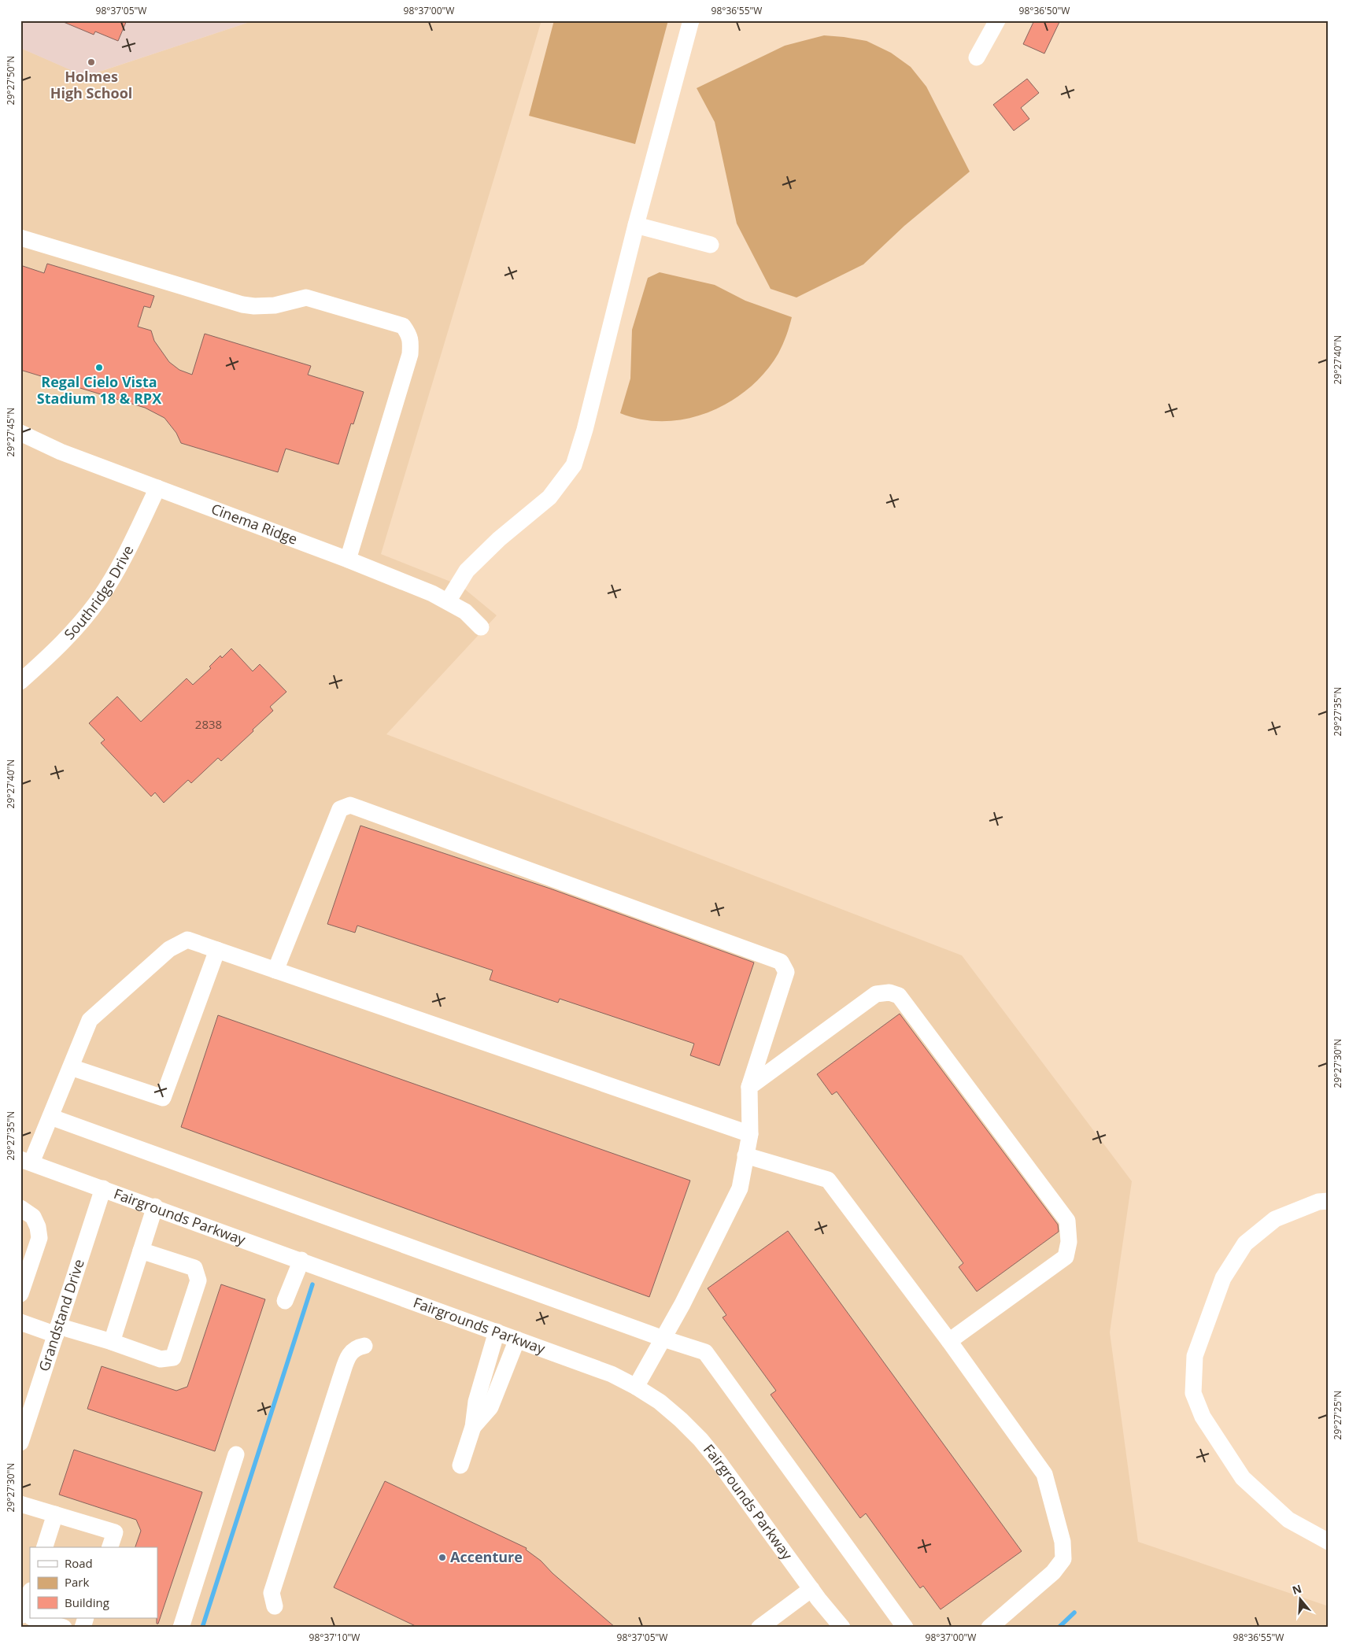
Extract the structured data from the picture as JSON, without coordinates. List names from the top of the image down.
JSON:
{
  "streets": {
    "street": [
      "Cinema Ridge",
      "Southridge Drive",
      "Fairgrounds Parkway",
      "Grandstand Drive"
    ]
  },
  "crossings": [
    ["Cinema Ridge", "Southridge Drive"],
    ["Fairgrounds Parkway", "Grandstand Drive"]
  ],
  "places": ["Holmes High School", "Regal Cielo Vista Stadium 18 & RPX", "Accenture"],
  "house_numbers": ["2838"],
  "legend": ["Road", "Park", "Building"],
  "north": "top",
  "coordinates": [
    "98°37'05\"W",
    "98°37'00\"W",
    "98°36'55\"W",
    "98°36'50\"W",
    "29°27'50\"N",
    "29°27'40\"N",
    "29°27'45\"N",
    "29°27'35\"N",
    "29°27'30\"N",
    "29°27'25\"N",
    "98°37'10\"W"
  ]
}
